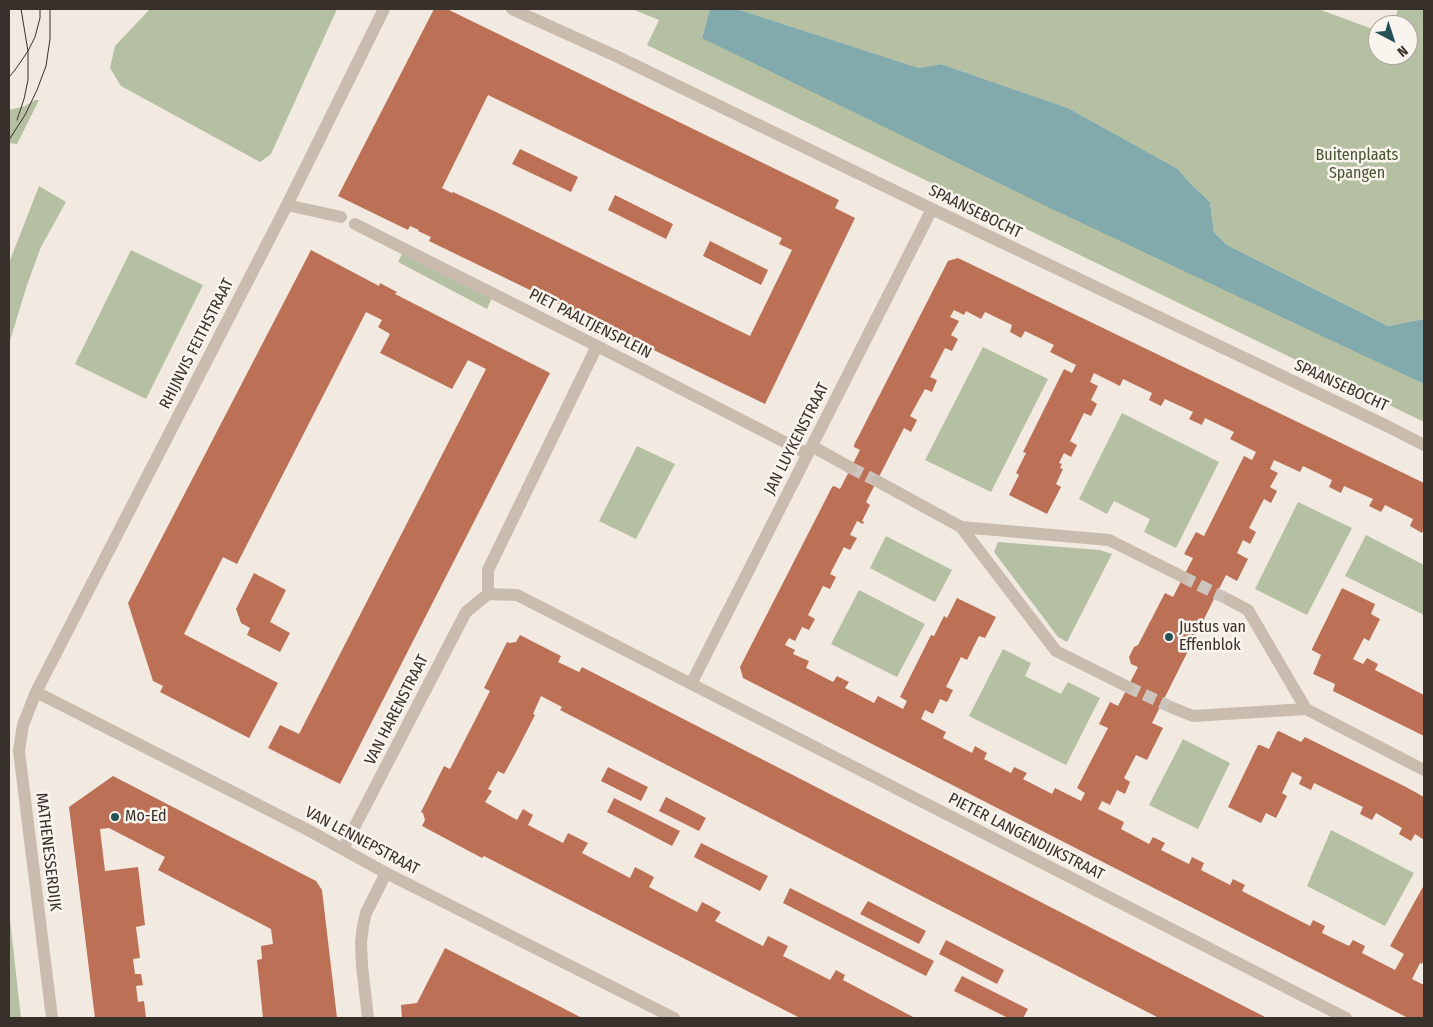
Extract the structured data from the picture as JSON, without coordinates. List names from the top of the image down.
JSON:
{
  "streets": {
    "street": [
      "SPAANSEBOCHT",
      "PIET PAALTJENSPLEIN",
      "RHIJNVIS FEITHSTRAAT",
      "JAN LUYKENSTRAAT",
      "VAN HARENSTRAAT",
      "PIETER LANGENDIJKSTRAAT",
      "VAN LENNEPSTRAAT",
      "MATHENESSERDIJK"
    ]
  },
  "crossings": [
    ["SPAANSEBOCHT", "JAN LUYKENSTRAAT"],
    ["PIET PAALTJENSPLEIN", "JAN LUYKENSTRAAT"],
    ["RHIJNVIS FEITHSTRAAT", "VAN LENNEPSTRAAT"],
    ["RHIJNVIS FEITHSTRAAT", "MATHENESSERDIJK"],
    ["JAN LUYKENSTRAAT", "PIETER LANGENDIJKSTRAAT"],
    ["VAN HARENSTRAAT", "VAN LENNEPSTRAAT"],
    ["VAN LENNEPSTRAAT", "MATHENESSERDIJK"]
  ],
  "parks": ["Buitenplaats Spangen"],
  "places": ["Justus van Effenblok", "Mo-Ed"],
  "north": "bottom right"
}
